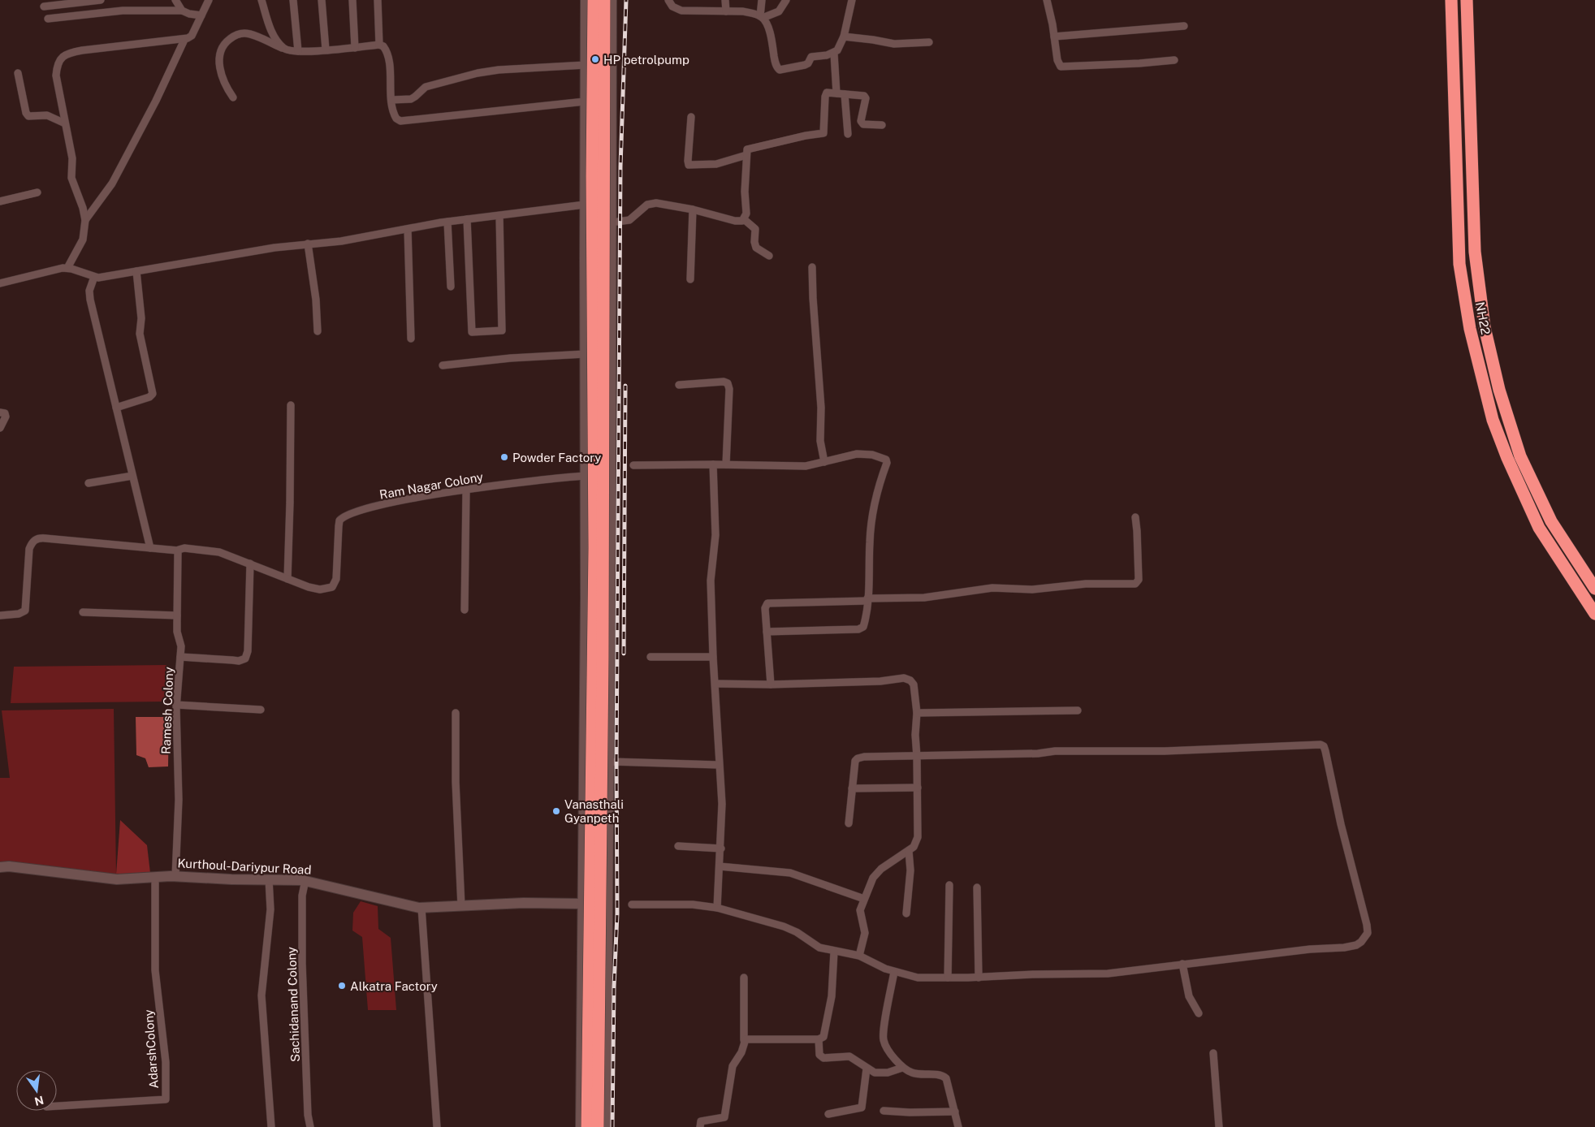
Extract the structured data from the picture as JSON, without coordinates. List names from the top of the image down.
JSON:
{
  "streets": {
    "highway": ["NH22"],
    "street": [
      "Ram Nagar Colony",
      "Ramesh Colony",
      "Kurthoul-Dariypur Road",
      "Sachidanand Colony",
      "AdarshColony"
    ]
  },
  "crossings": [
    ["Ram Nagar Colony", "Ramesh Colony"],
    ["Ramesh Colony", "Kurthoul-Dariypur Road"],
    ["Kurthoul-Dariypur Road", "Sachidanand Colony"],
    ["Kurthoul-Dariypur Road", "AdarshColony"]
  ],
  "places": [
    "HP petrolpump",
    "Powder Factory",
    "Vanasthali Gyanpeth",
    "Alkatra Factory"
  ],
  "north": "bottom"
}
